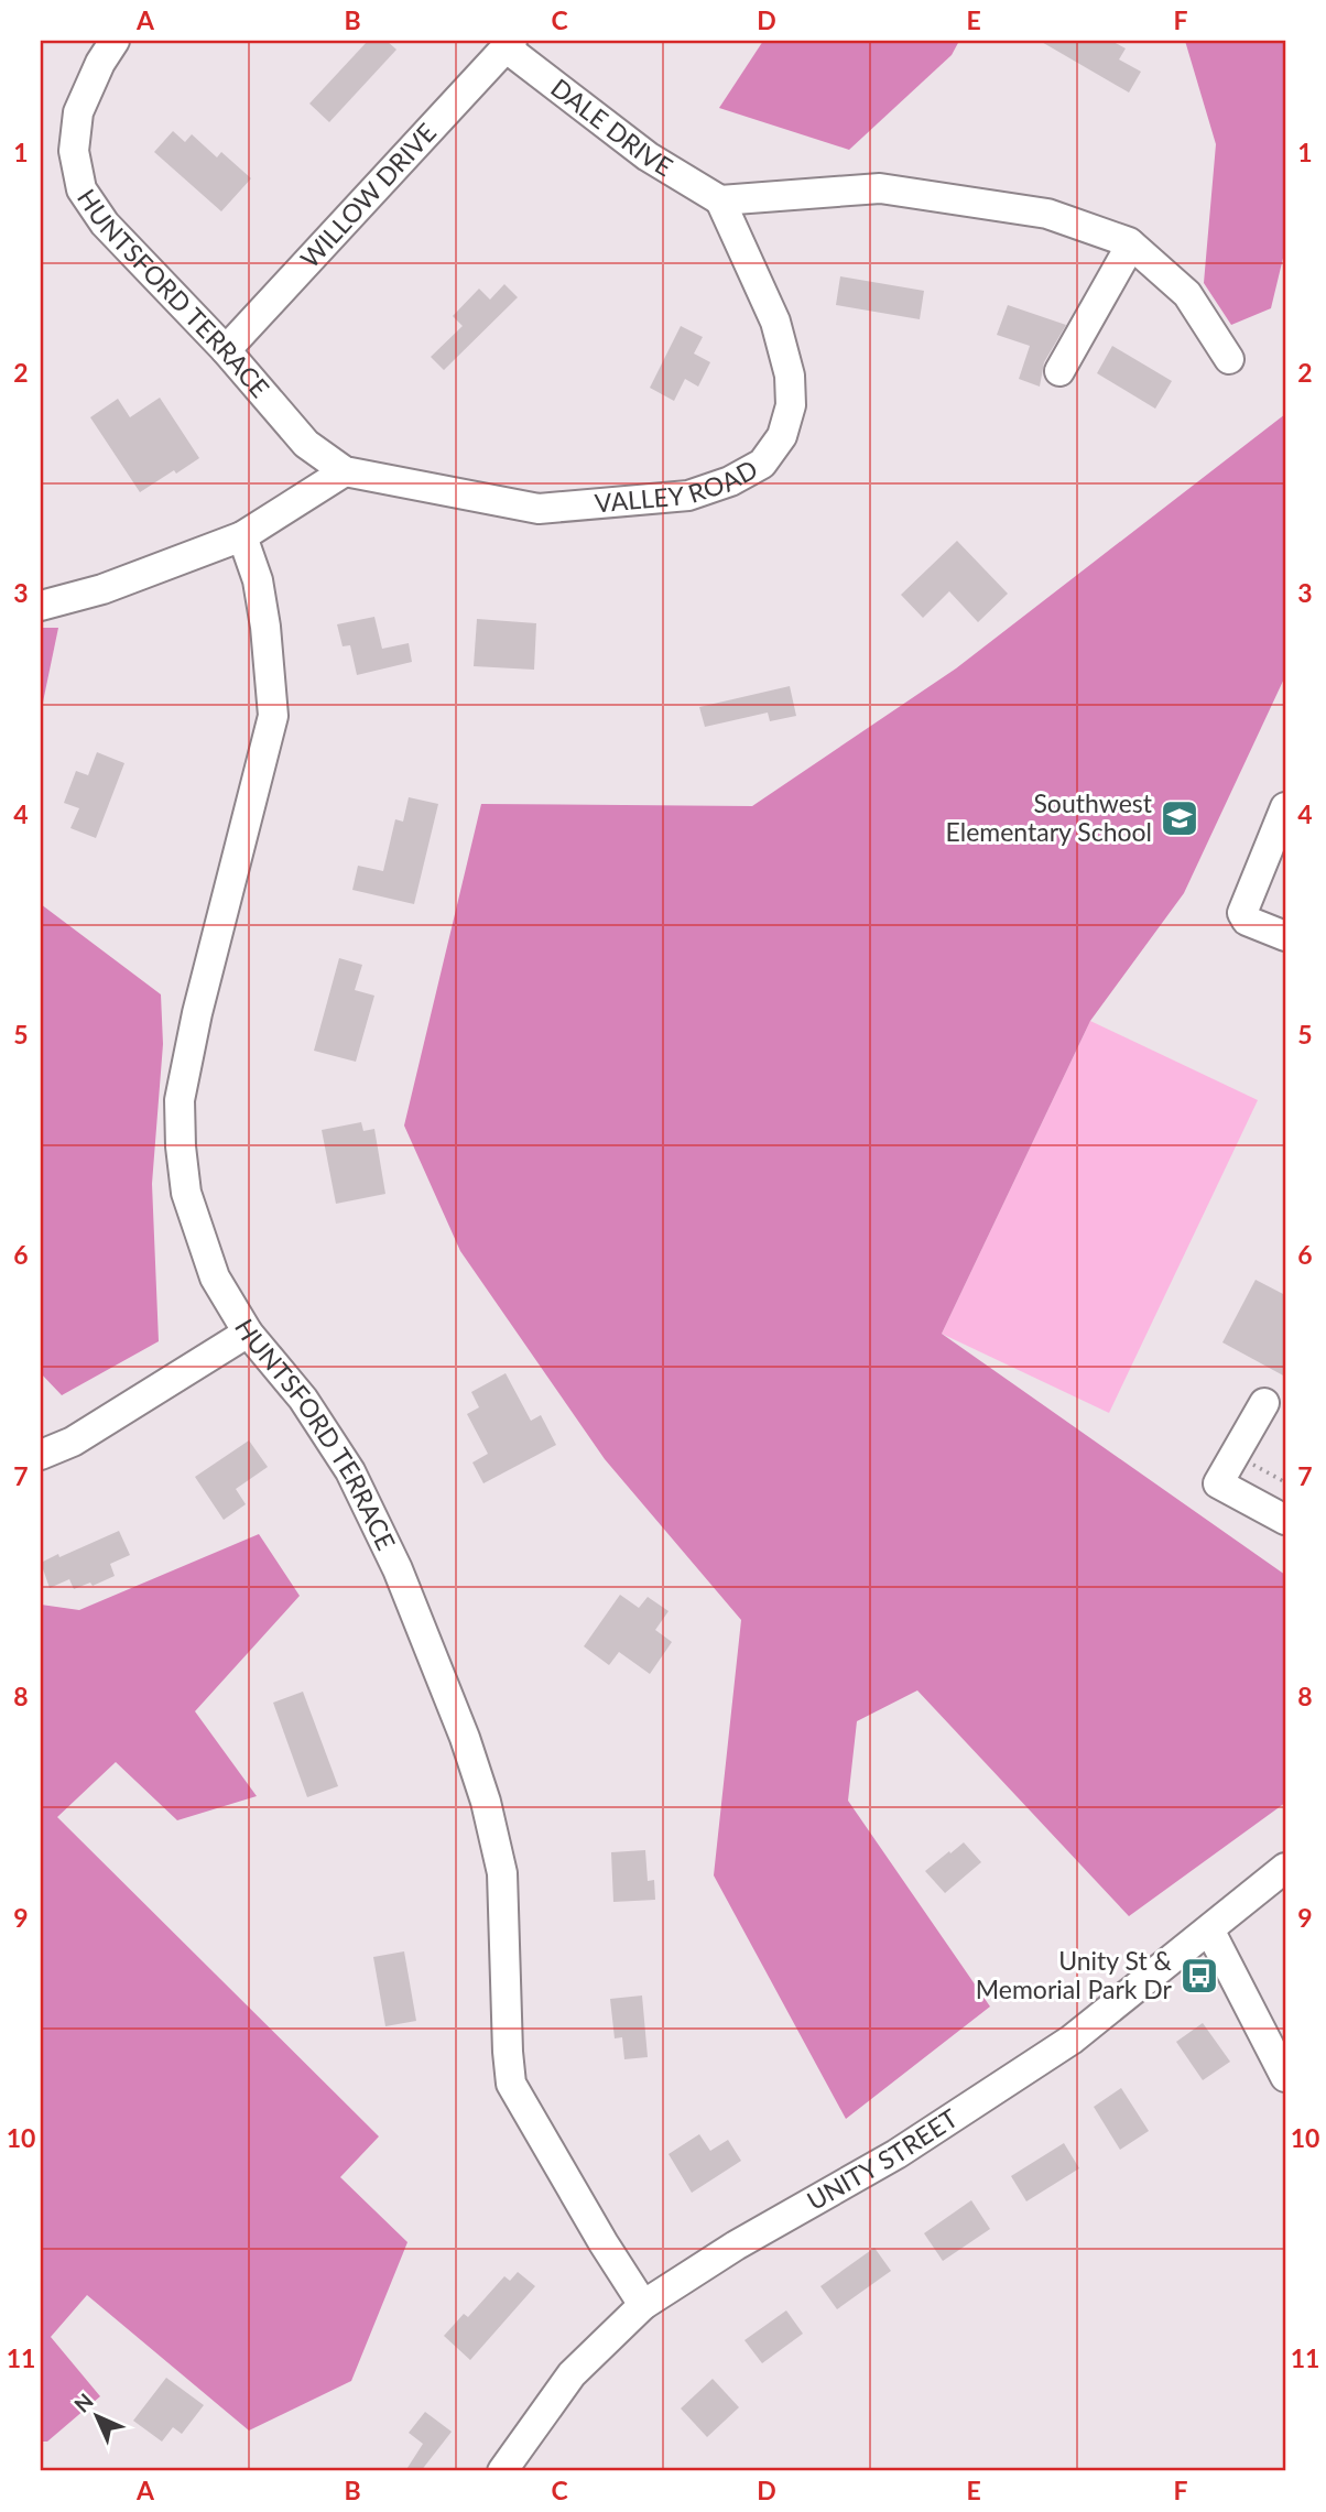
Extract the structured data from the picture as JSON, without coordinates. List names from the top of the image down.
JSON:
{
  "streets": {
    "street": [
      "DALE DRIVE",
      "WILLOW DRIVE",
      "HUNTSFORD TERRACE",
      "VALLEY ROAD",
      "UNITY STREET"
    ]
  },
  "crossings": [
    ["DALE DRIVE", "WILLOW DRIVE"],
    ["DALE DRIVE", "VALLEY ROAD"],
    ["WILLOW DRIVE", "HUNTSFORD TERRACE"],
    ["HUNTSFORD TERRACE", "VALLEY ROAD"],
    ["HUNTSFORD TERRACE", "UNITY STREET"]
  ],
  "places": {
    "school or university": ["Southwest Elementary School"],
    "bus stop": ["Unity St & Memorial Park Dr"]
  },
  "north": "top left",
  "grid": {
    "columns": [
      "A",
      "B",
      "C",
      "D",
      "E",
      "F"
    ],
    "rows": [
      "1",
      "2",
      "3",
      "4",
      "5",
      "6",
      "7",
      "8",
      "9",
      "10",
      "11"
    ]
  }
}
